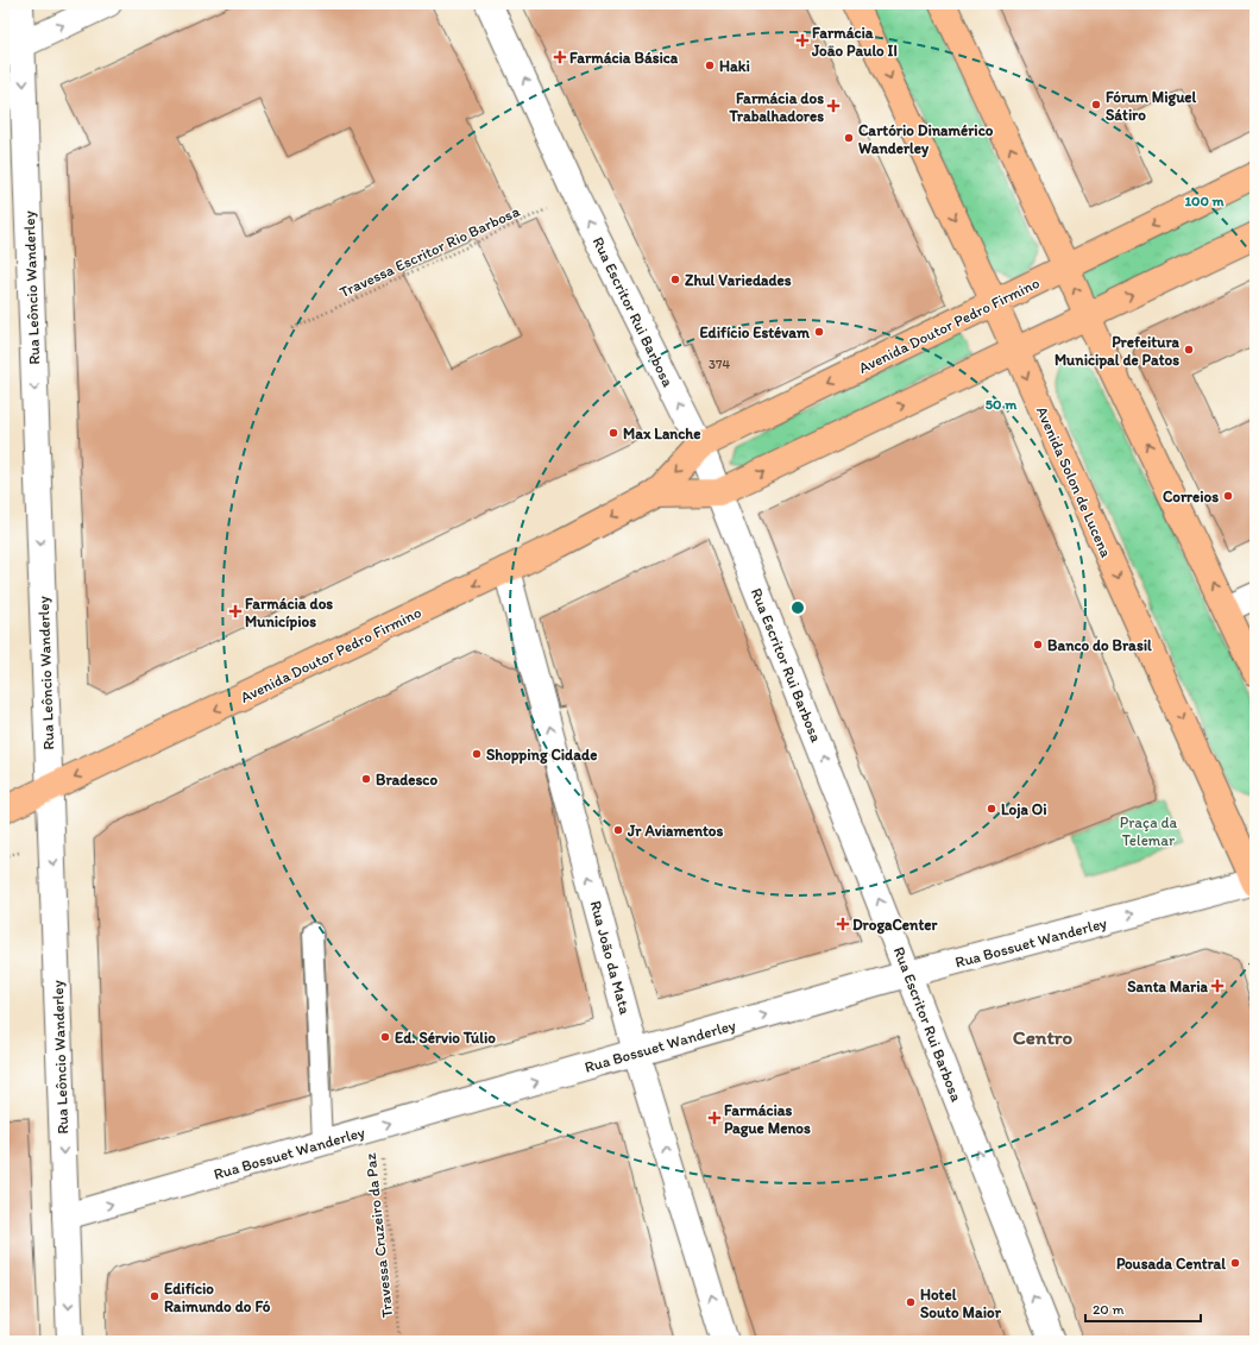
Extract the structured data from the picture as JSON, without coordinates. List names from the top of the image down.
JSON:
{
  "streets": {
    "main road": ["Avenida Doutor Pedro Firmino", "Avenida Solon de Lucena"],
    "street": [
      "Rua Leôncio Wanderley",
      "Rua Escritor Rui Barbosa",
      "Rua Bossuet Wanderley",
      "Rua João da Mata"
    ],
    "path": ["Travessa Escritor Rio Barbosa", "Travessa Cruzeiro da Paz"]
  },
  "crossings": [
    ["Travessa Escritor Rio Barbosa", "Rua Escritor Rui Barbosa"],
    ["Rua Leôncio Wanderley", "Avenida Doutor Pedro Firmino"],
    ["Rua Leôncio Wanderley", "Rua Bossuet Wanderley"],
    ["Rua Escritor Rui Barbosa", "Avenida Doutor Pedro Firmino"],
    ["Rua Escritor Rui Barbosa", "Rua Bossuet Wanderley"],
    ["Avenida Doutor Pedro Firmino", "Avenida Solon de Lucena"],
    ["Avenida Doutor Pedro Firmino", "Rua João da Mata"],
    ["Avenida Solon de Lucena", "Rua Bossuet Wanderley"],
    ["Rua Bossuet Wanderley", "Rua João da Mata"],
    ["Rua Bossuet Wanderley", "Travessa Cruzeiro da Paz"]
  ],
  "one_way": [
    "Rua Leôncio Wanderley",
    "Rua Escritor Rui Barbosa",
    "Rua Bossuet Wanderley",
    "Rua João da Mata"
  ],
  "districts": ["Centro"],
  "parks": ["Praça da Telemar"],
  "places": {
    "health": [
      "Farmácia João Paulo II",
      "Farmácia Básica",
      "Farmácia dos Trabalhadores",
      "Farmácia dos Municípios",
      "DrogaCenter",
      "Santa Maria",
      "Farmácias Pague Menos"
    ],
    "other": [
      "Haki",
      "Fórum Miguel Sátiro",
      "Cartório Dinamérico Wanderley",
      "Zhul Variedades",
      "Edifício Estévam",
      "Prefeitura Municipal de Patos",
      "Max Lanche",
      "Correios",
      "Banco do Brasil",
      "Shopping Cidade",
      "Bradesco",
      "Loja Oi",
      "Jr Aviamentos",
      "Ed. Sérvio Túlio",
      "Pousada Central",
      "Edifício Raimundo do Fó",
      "Hotel Souto Maior"
    ]
  },
  "house_numbers": ["374"],
  "scale_bar": "20 m",
  "rings": ["100 m", "50 m"]
}
